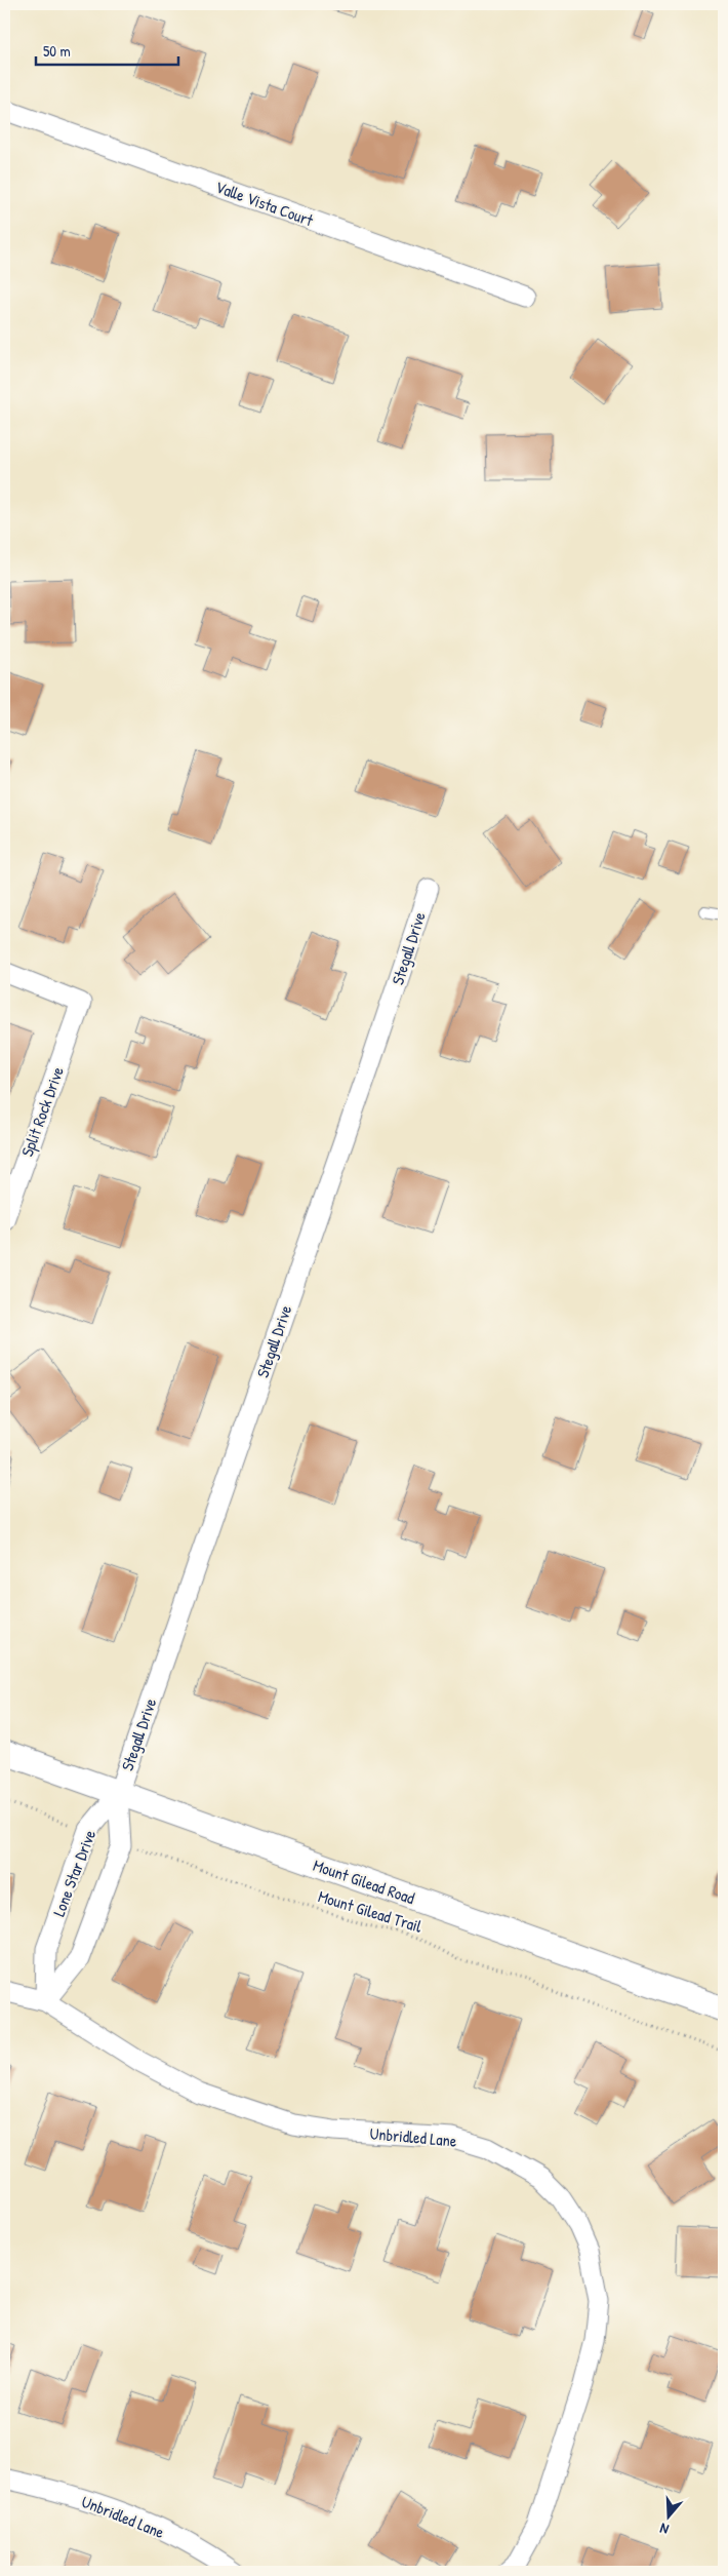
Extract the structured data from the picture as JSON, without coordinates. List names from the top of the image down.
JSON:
{
  "streets": {
    "street": [
      "Valle Vista Court",
      "Stegall Drive",
      "Split Rock Drive",
      "Lone Star Drive",
      "Mount Gilead Road",
      "Unbridled Lane"
    ],
    "path": ["Mount Gilead Trail"]
  },
  "crossings": [
    ["Stegall Drive", "Lone Star Drive"],
    ["Stegall Drive", "Mount Gilead Road"],
    ["Lone Star Drive", "Mount Gilead Road"],
    ["Lone Star Drive", "Mount Gilead Trail"],
    ["Lone Star Drive", "Unbridled Lane"]
  ],
  "scale_bar": "50 m",
  "north": "bottom"
}
